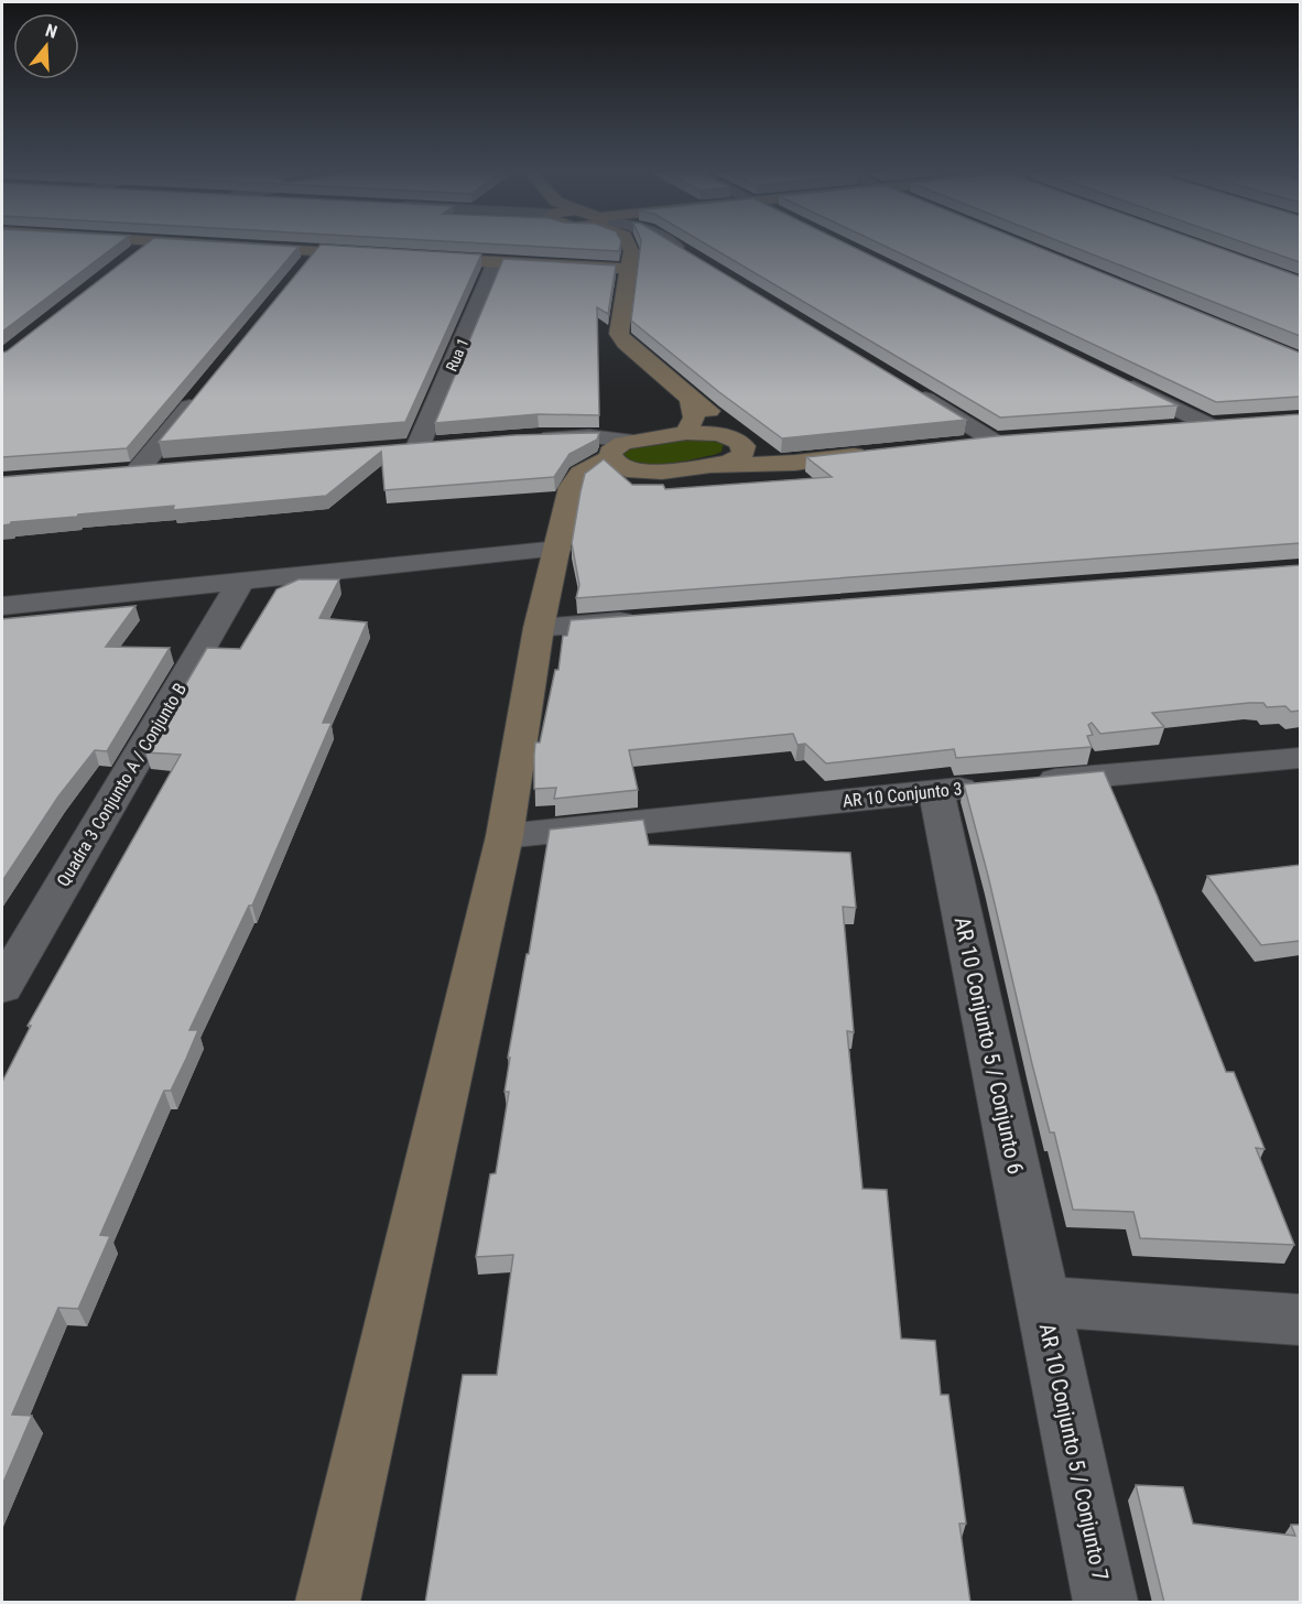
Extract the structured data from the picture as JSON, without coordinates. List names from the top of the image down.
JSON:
{
  "streets": {
    "street": [
      "Rua 1",
      "Quadra 3 Conjunto A / Conjunto B",
      "AR 10 Conjunto 3",
      "AR 10 Conjunto 5 / Conjunto 6",
      "AR 10 Conjunto 5 / Conjunto 7"
    ]
  },
  "crossings": [
    ["AR 10 Conjunto 3", "AR 10 Conjunto 5 / Conjunto 6"],
    ["AR 10 Conjunto 5 / Conjunto 6", "AR 10 Conjunto 5 / Conjunto 7"]
  ],
  "north": "top"
}
